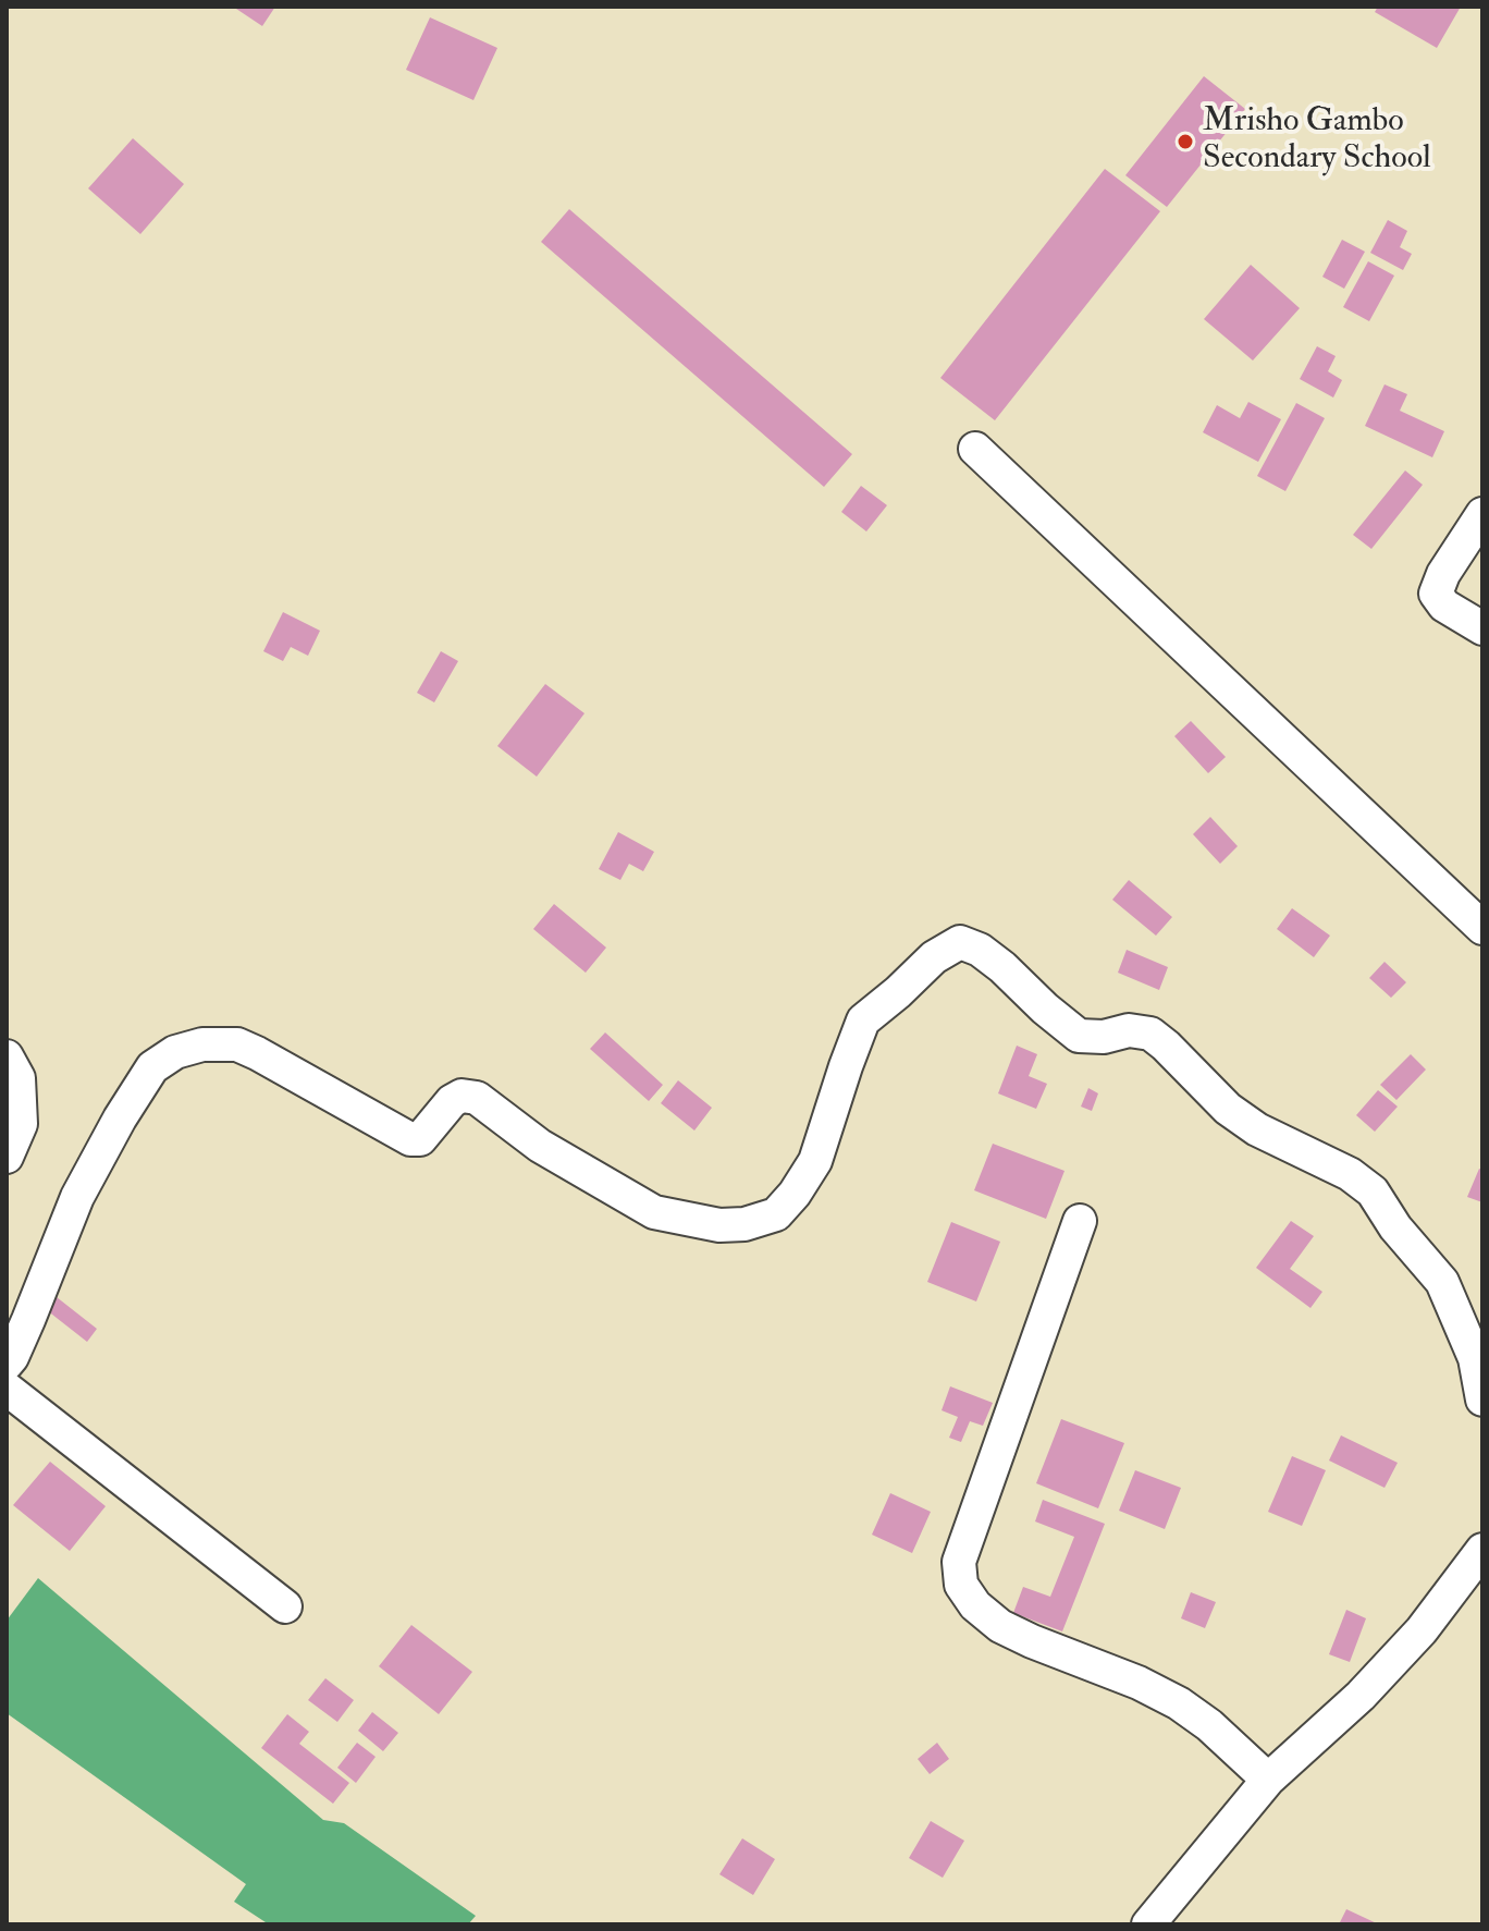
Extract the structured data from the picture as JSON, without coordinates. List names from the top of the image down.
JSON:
{
  "places": ["Mrisho Gambo Secondary School"]
}
